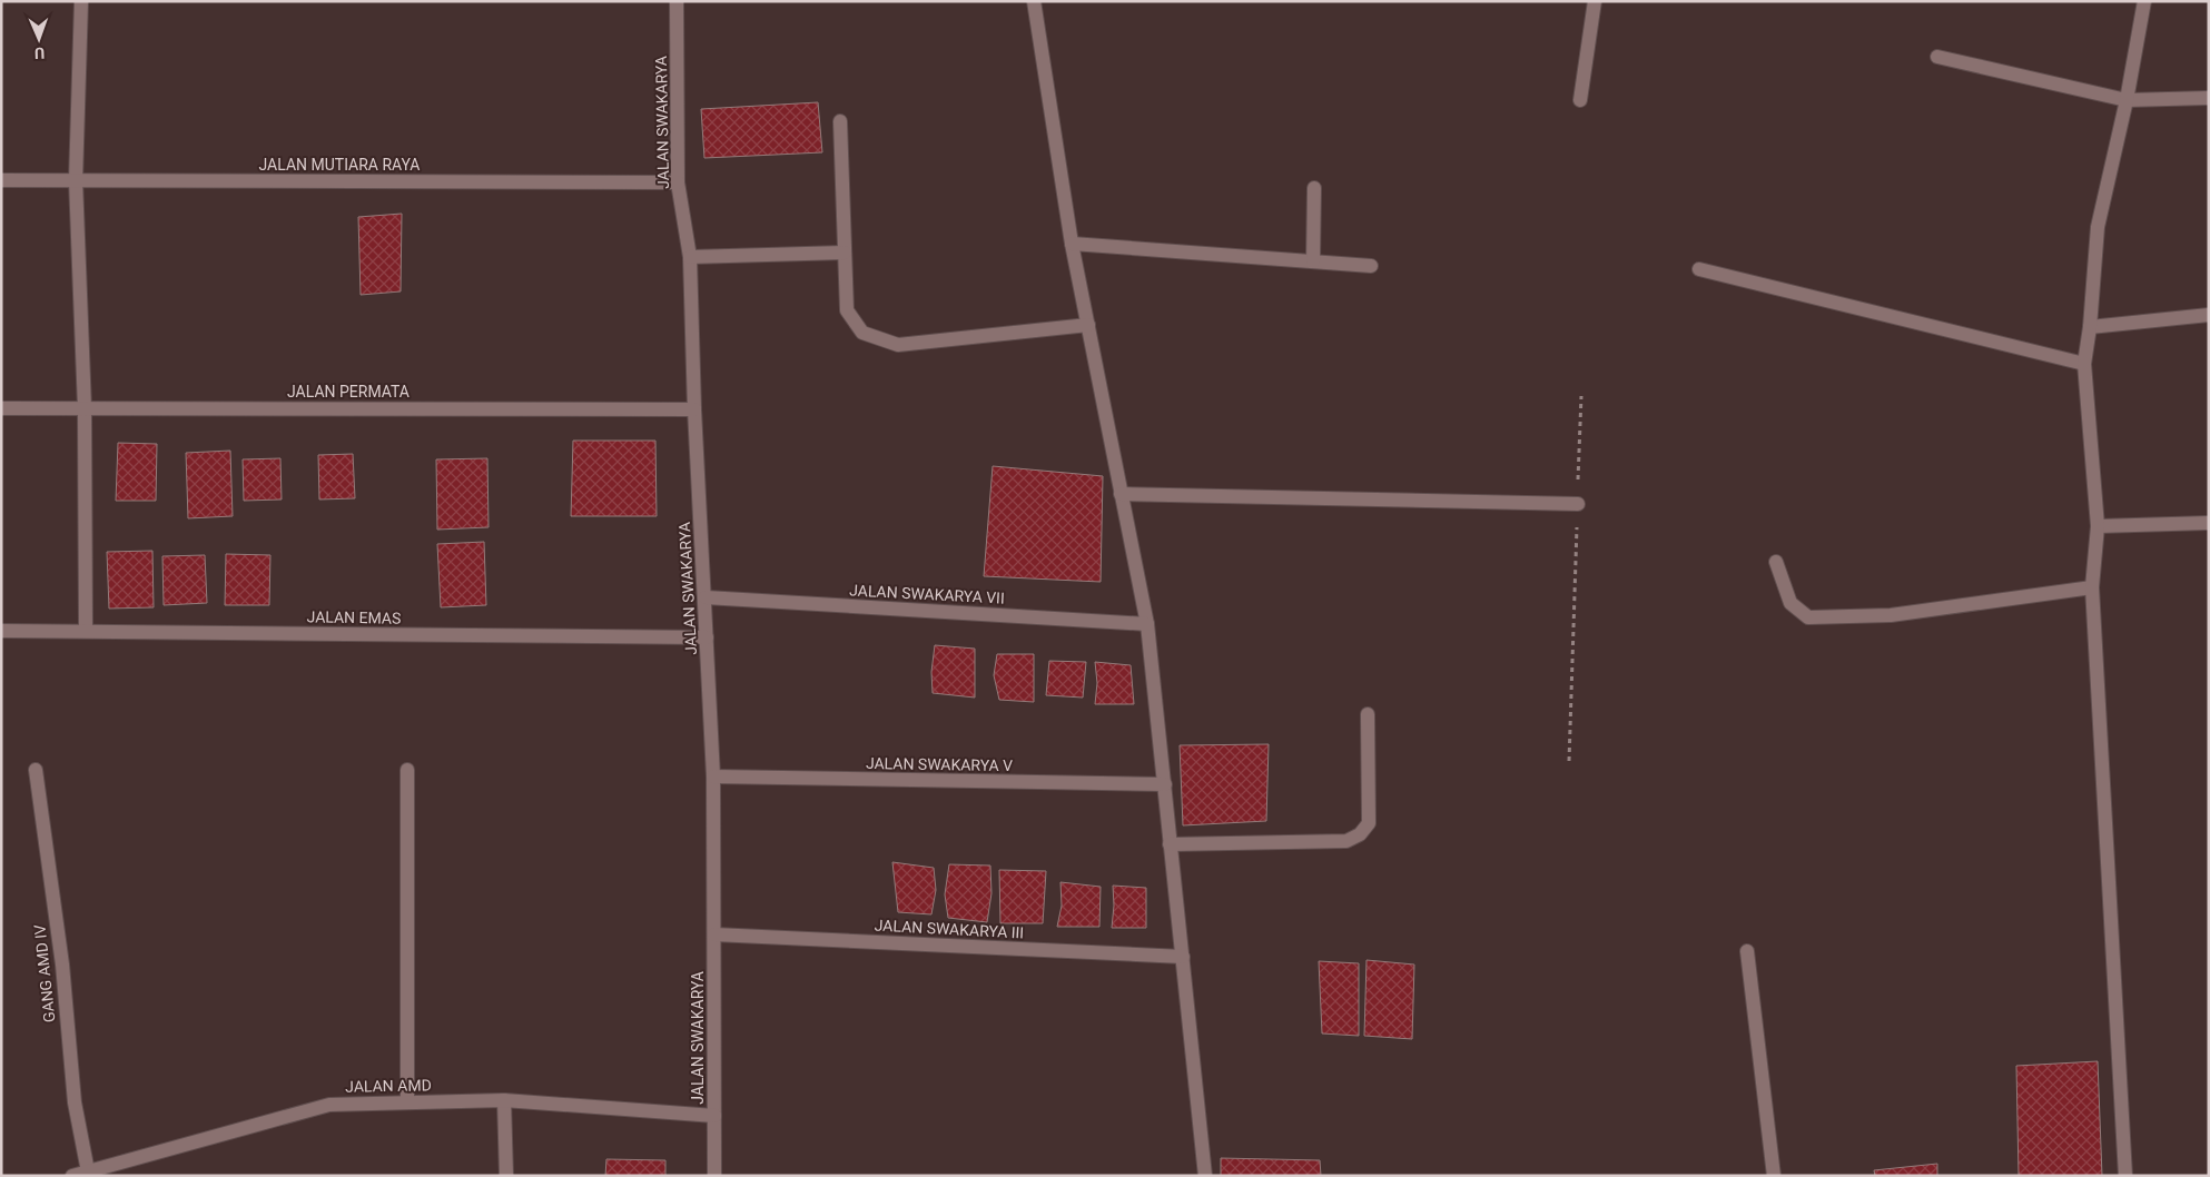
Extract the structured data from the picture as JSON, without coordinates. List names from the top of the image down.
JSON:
{
  "streets": {
    "street": [
      "JALAN SWAKARYA",
      "JALAN MUTIARA RAYA",
      "JALAN PERMATA",
      "JALAN SWAKARYA VII",
      "JALAN EMAS",
      "JALAN SWAKARYA V",
      "JALAN SWAKARYA III",
      "GANG AMD IV",
      "JALAN AMD"
    ]
  },
  "crossings": [
    ["JALAN SWAKARYA", "JALAN MUTIARA RAYA"],
    ["JALAN SWAKARYA", "JALAN PERMATA"],
    ["JALAN SWAKARYA", "JALAN SWAKARYA VII"],
    ["JALAN SWAKARYA", "JALAN EMAS"],
    ["JALAN SWAKARYA", "JALAN SWAKARYA V"],
    ["JALAN SWAKARYA", "JALAN SWAKARYA III"],
    ["JALAN SWAKARYA", "JALAN AMD"],
    ["GANG AMD IV", "JALAN AMD"]
  ],
  "north": "bottom"
}
